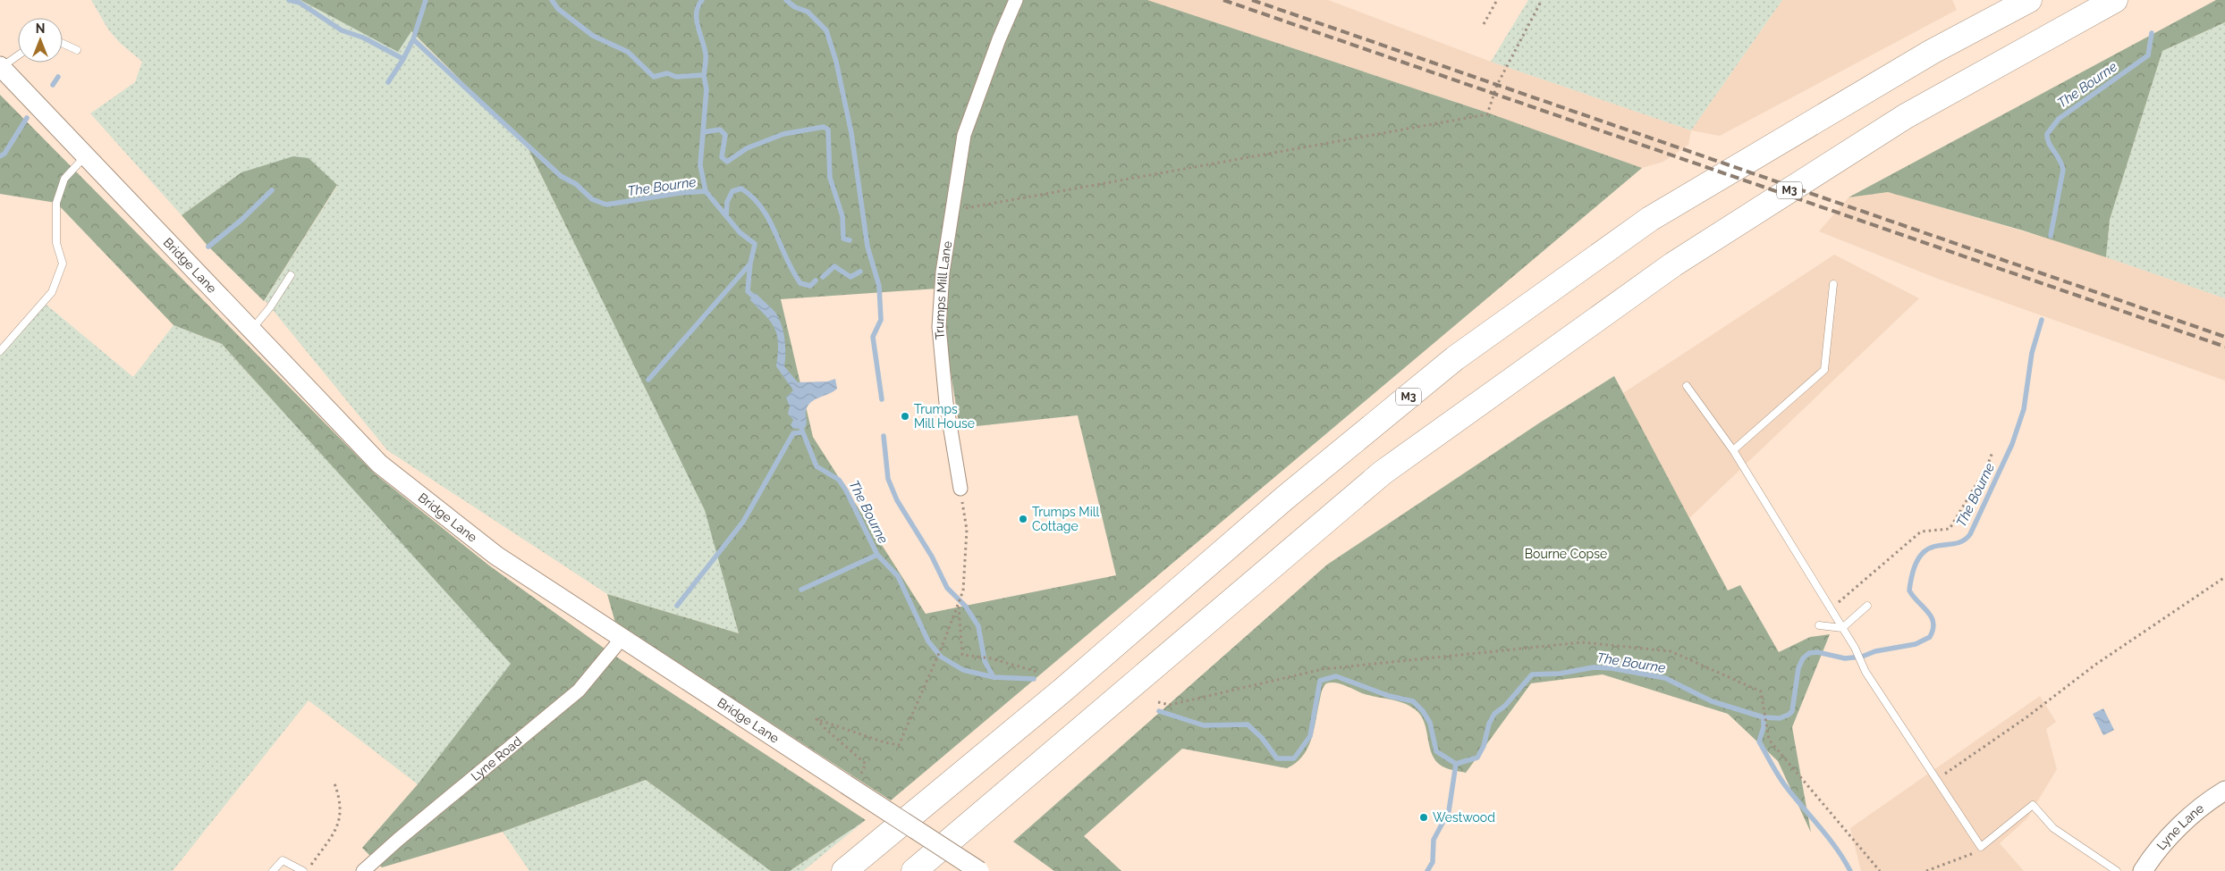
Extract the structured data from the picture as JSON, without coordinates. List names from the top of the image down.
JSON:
{
  "streets": {
    "highway": ["M3"],
    "street": [
      "Bridge Lane",
      "Trumps Mill Lane",
      "Lyne Road",
      "Lyne Lane"
    ]
  },
  "crossings": [
    ["Bridge Lane", "Lyne Road"]
  ],
  "water": ["The Bourne"],
  "parks": ["Bourne Copse"],
  "places": ["Trumps Mill House", "Trumps Mill Cottage", "Westwood"],
  "north": "top"
}
